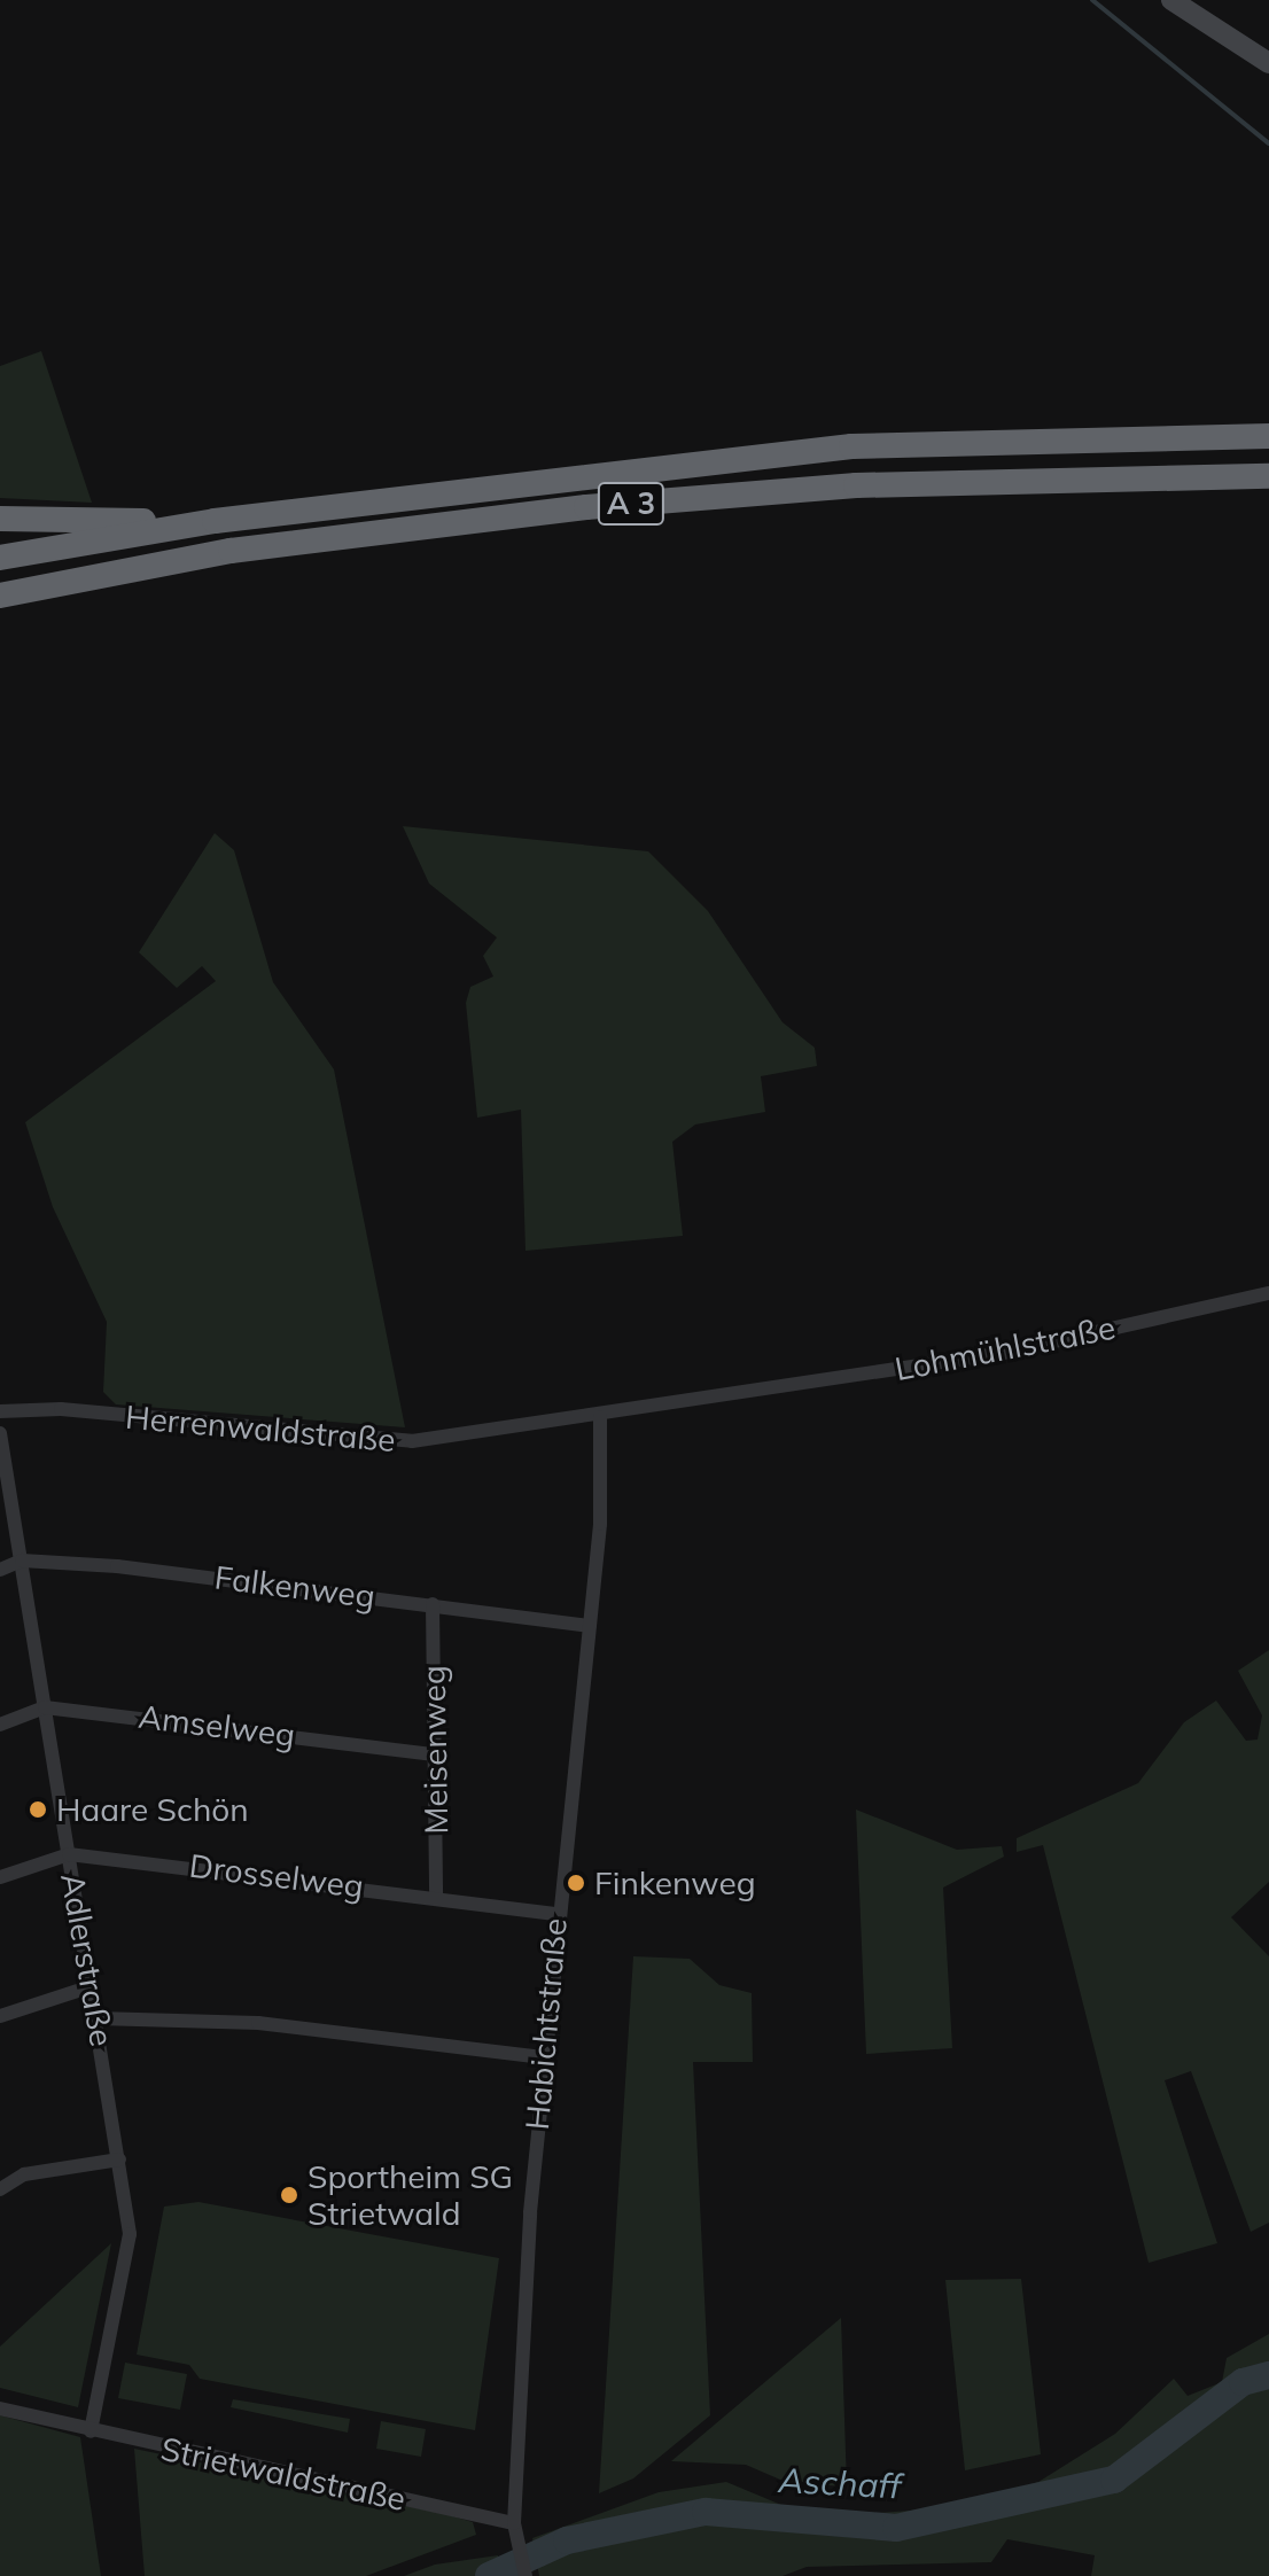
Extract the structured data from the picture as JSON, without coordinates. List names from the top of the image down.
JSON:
{
  "streets": {
    "highway": ["A 3"],
    "street": [
      "Lohmühlstraße",
      "Herrenwaldstraße",
      "Falkenweg",
      "Amselweg",
      "Meisenweg",
      "Drosselweg",
      "Adlerstraße",
      "Habichtstraße",
      "Strietwaldstraße"
    ]
  },
  "crossings": [
    ["Lohmühlstraße", "Herrenwaldstraße"],
    ["Herrenwaldstraße", "Habichtstraße"],
    ["Falkenweg", "Meisenweg"],
    ["Falkenweg", "Adlerstraße"],
    ["Falkenweg", "Habichtstraße"],
    ["Amselweg", "Meisenweg"],
    ["Amselweg", "Adlerstraße"],
    ["Meisenweg", "Drosselweg"],
    ["Drosselweg", "Adlerstraße"],
    ["Drosselweg", "Habichtstraße"],
    ["Adlerstraße", "Strietwaldstraße"],
    ["Habichtstraße", "Strietwaldstraße"]
  ],
  "water": ["Aschaff"],
  "places": ["Haare Schön", "Finkenweg", "Sportheim SG Strietwald"]
}
